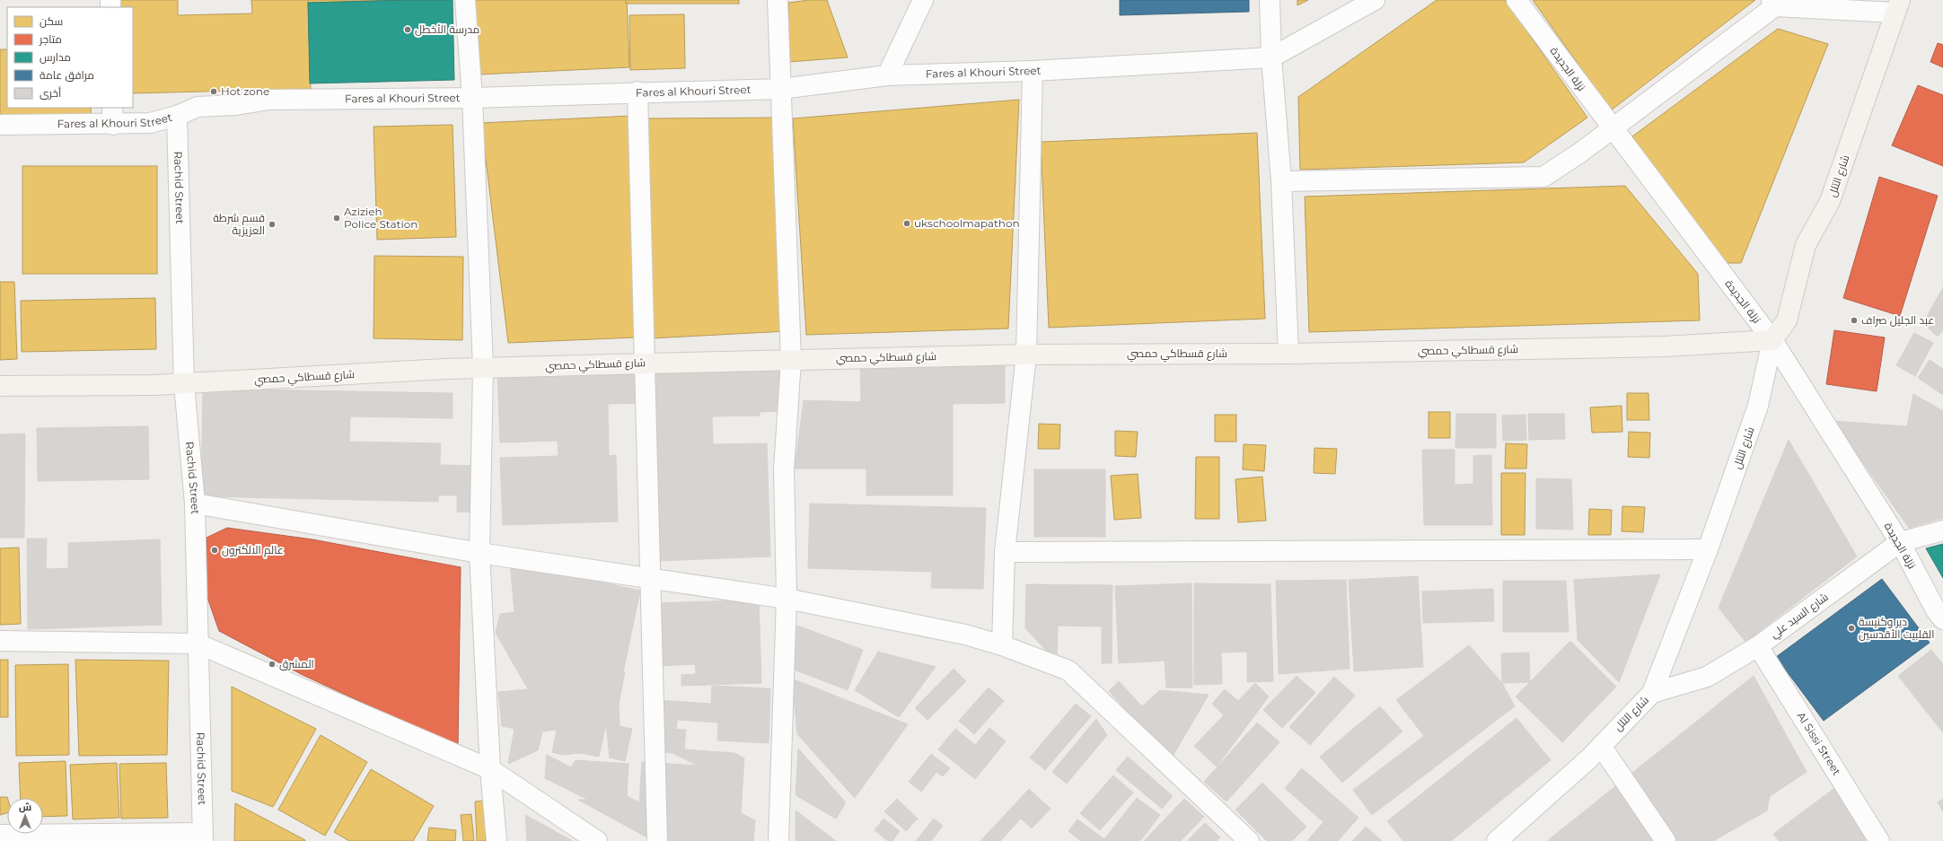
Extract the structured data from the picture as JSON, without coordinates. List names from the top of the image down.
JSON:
{
  "streets": {
    "main road": ["شارع التلل", "شارع قسطاكي حمصي"],
    "street": [
      "نزلة الجديدة",
      "Fares al Khouri Street",
      "Rachid Street",
      "شارع السيد علي",
      "Al Sissi Street"
    ]
  },
  "crossings": [
    ["نزلة الجديدة", "شارع التلل"],
    ["نزلة الجديدة", "شارع قسطاكي حمصي"],
    ["نزلة الجديدة", "شارع السيد علي"],
    ["Fares al Khouri Street", "Rachid Street"],
    ["شارع التلل", "شارع قسطاكي حمصي"],
    ["شارع التلل", "شارع السيد علي"],
    ["Rachid Street", "شارع قسطاكي حمصي"],
    ["شارع السيد علي", "Al Sissi Street"]
  ],
  "places": [
    "مدرسة الأخطل",
    "Hot zone",
    "Azizieh Police Station",
    "ukschoolmapathon",
    "قسم شرطة العزيزية",
    "عبد الجليل صراف",
    "عالم الالكترون",
    "دير وكنيسة القلبيت الأقدسين",
    "المشرق"
  ],
  "legend": [
    "سكن",
    "متاجر",
    "مدارس",
    "مرافق عامة",
    "أخرى"
  ],
  "north": "top"
}
